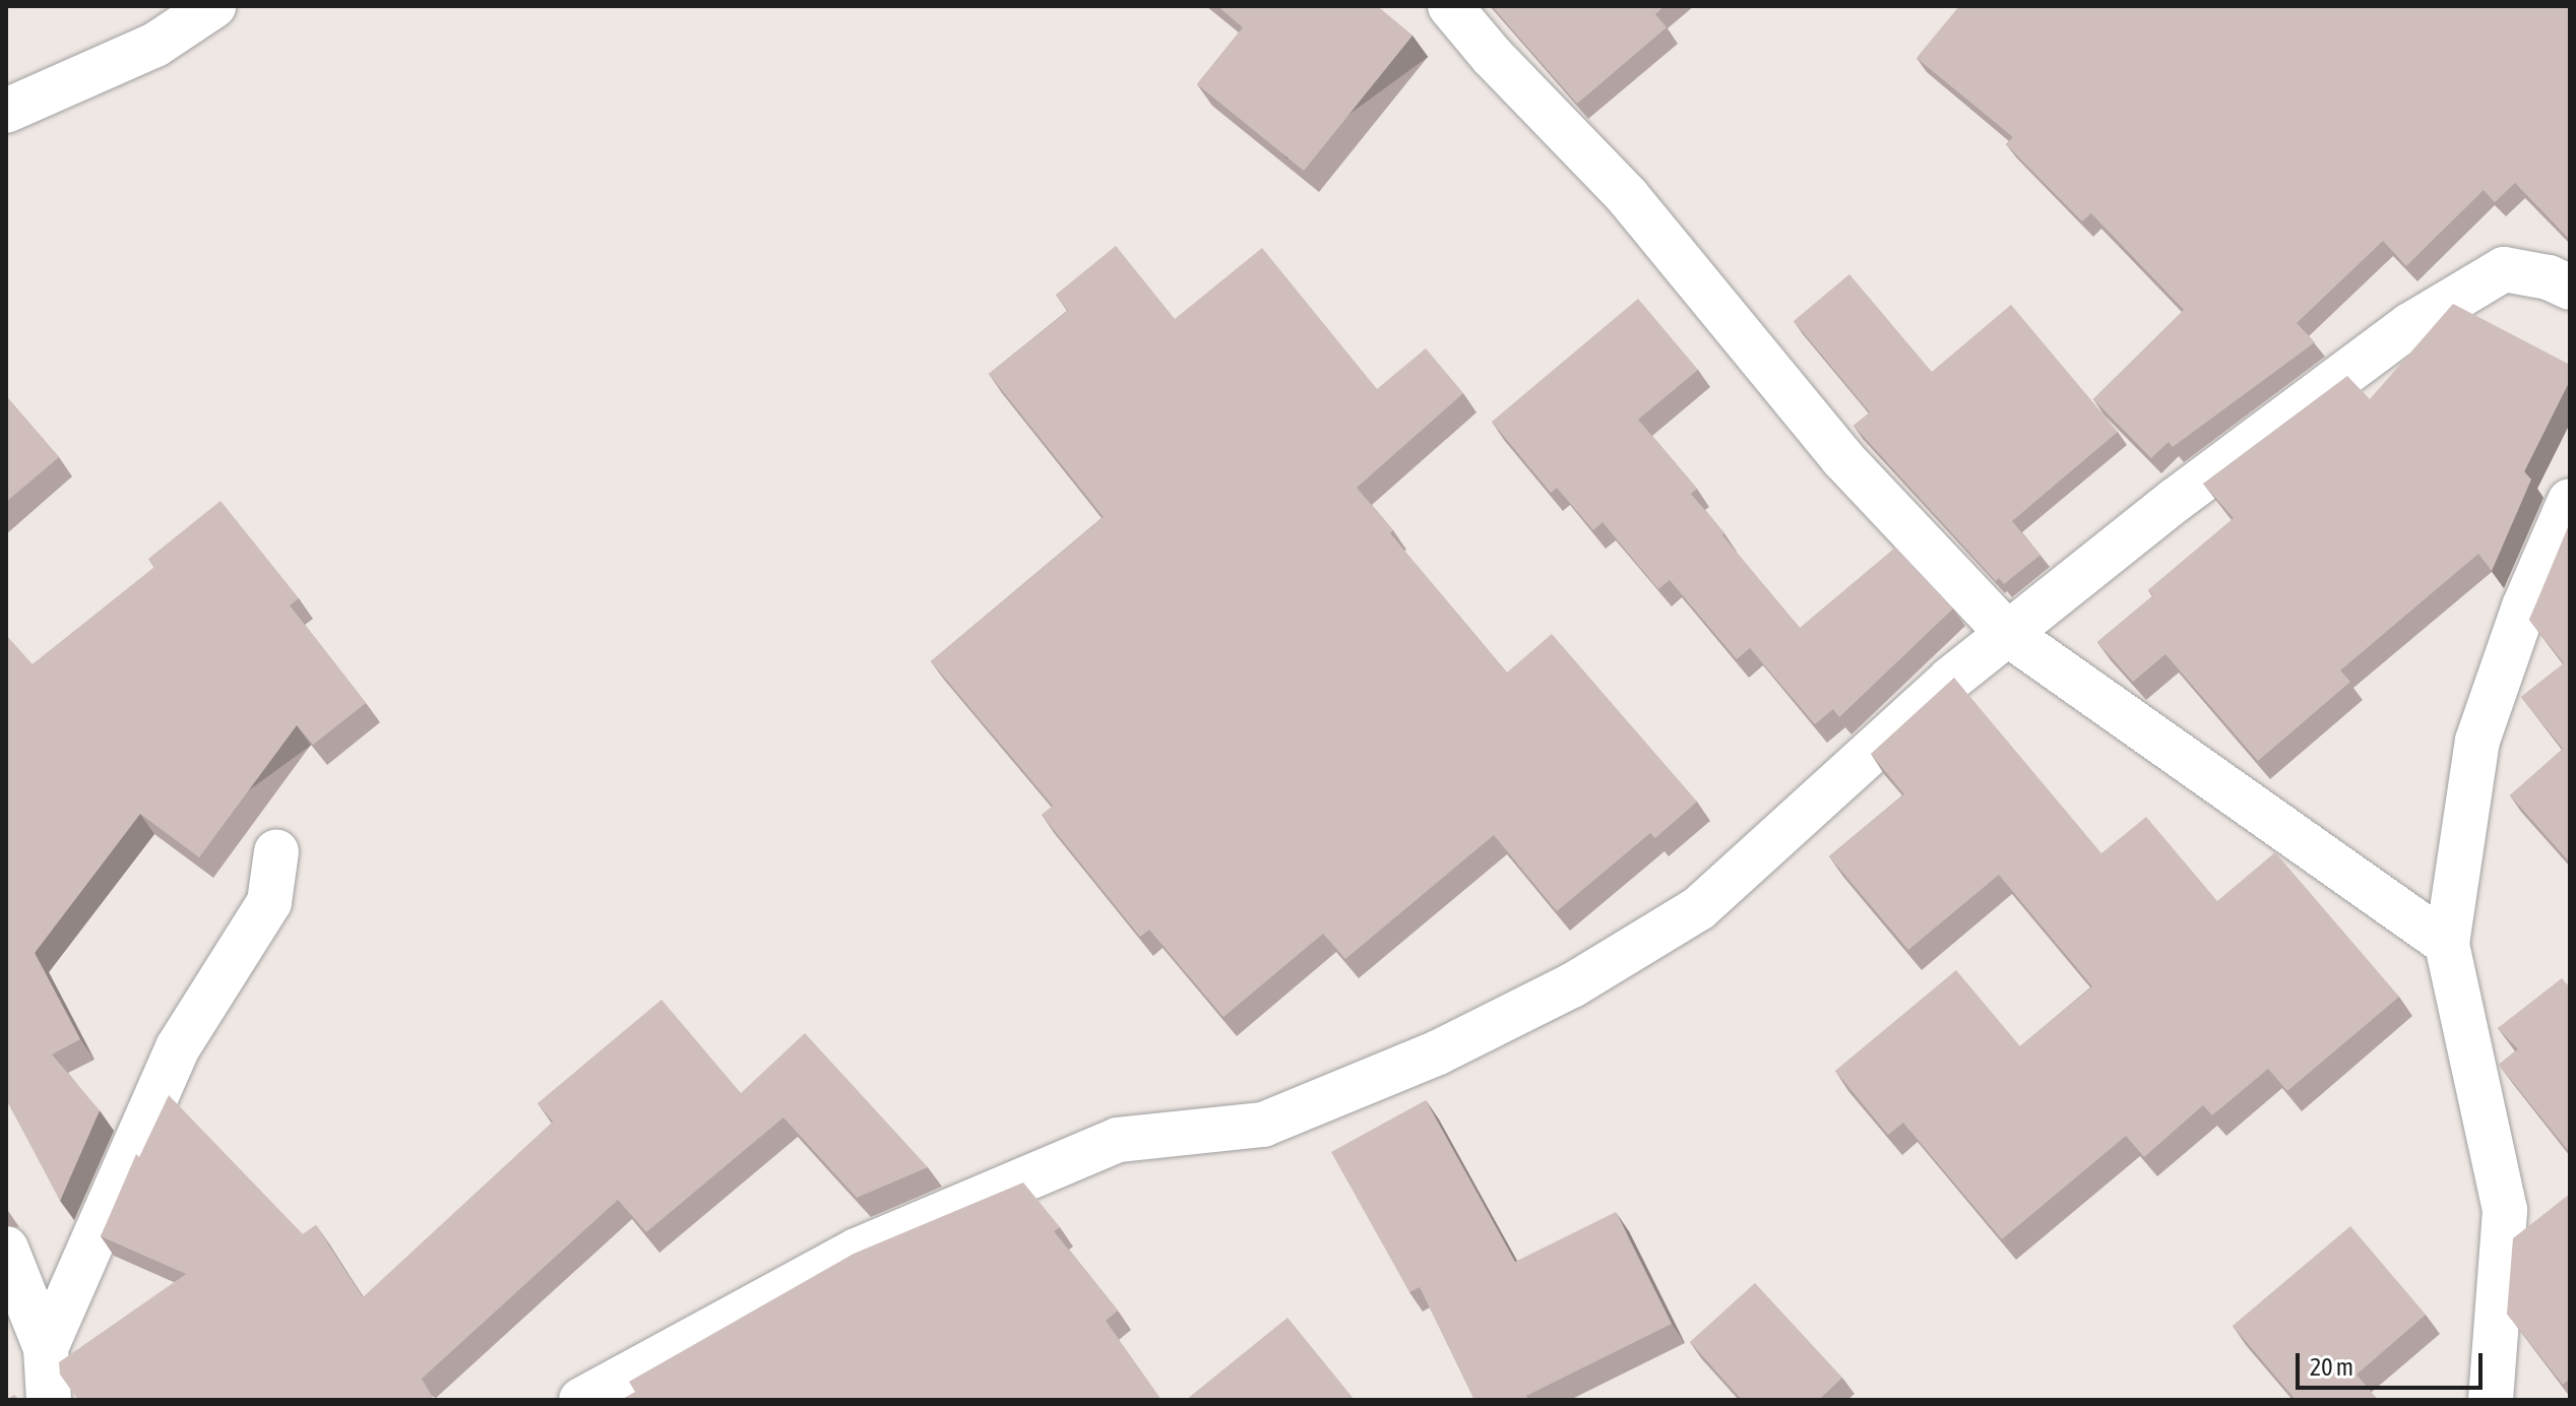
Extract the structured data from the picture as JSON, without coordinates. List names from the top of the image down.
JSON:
{
  "scale_bar": "20 m"
}
